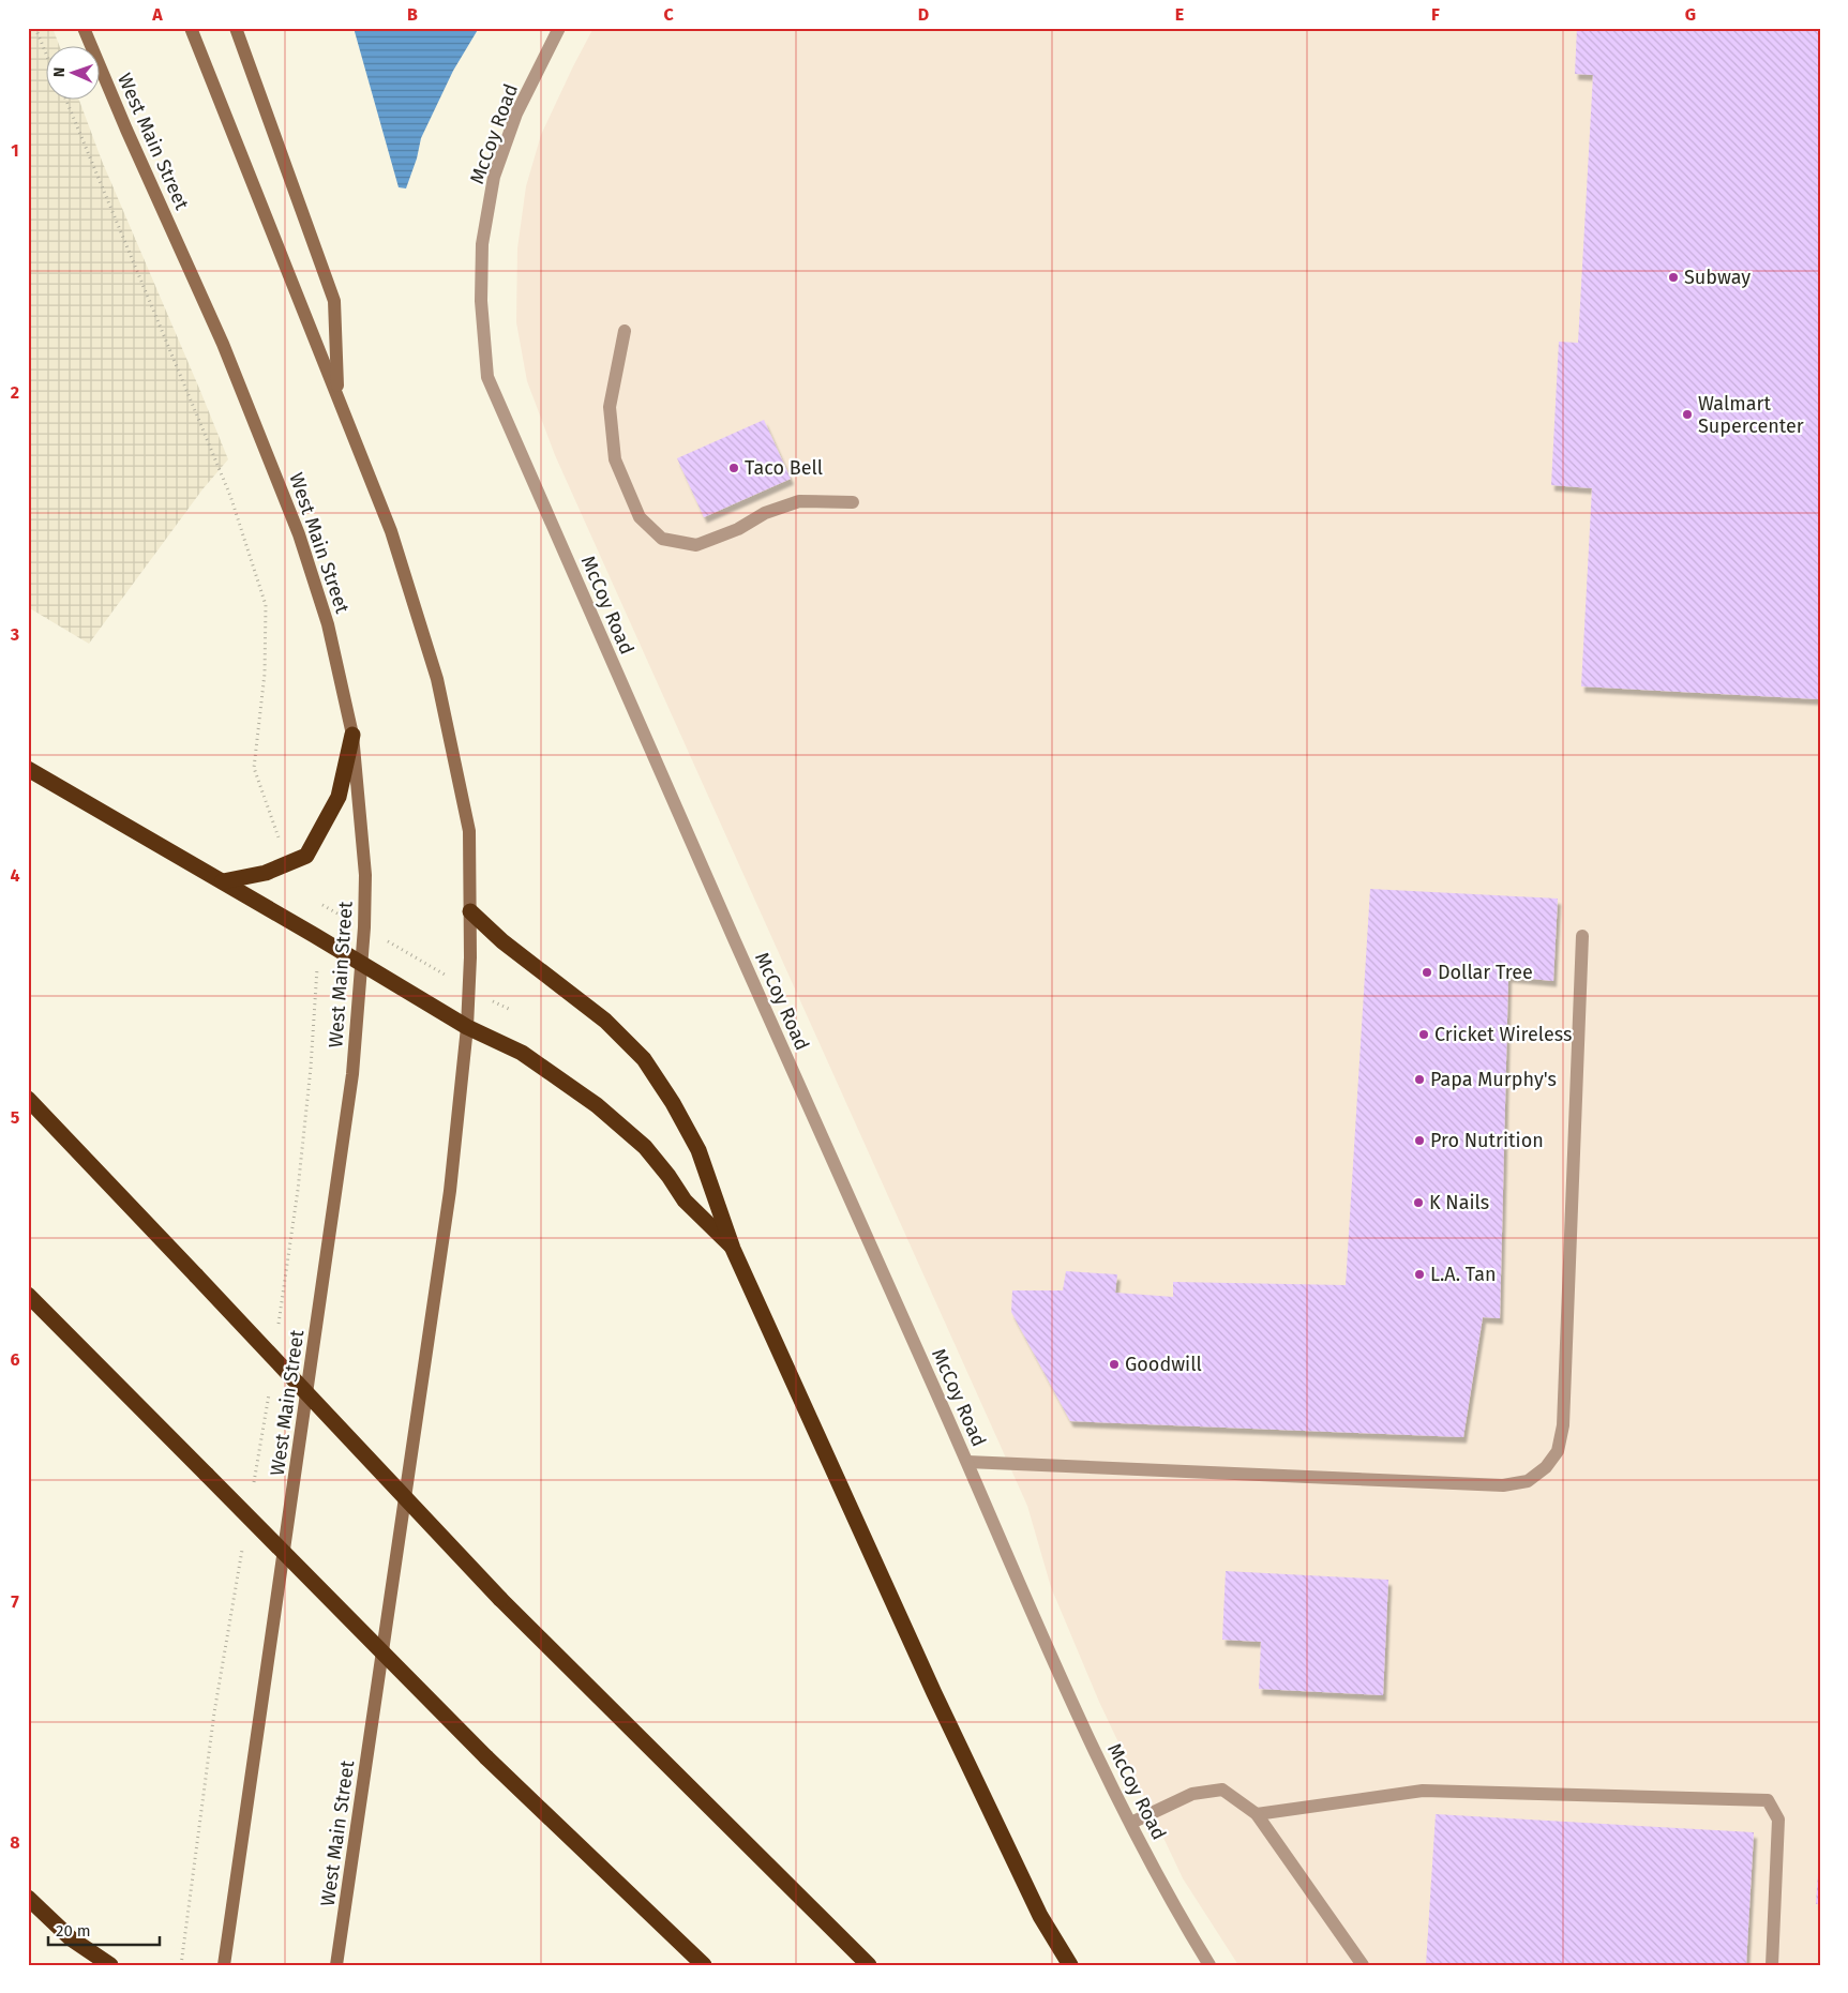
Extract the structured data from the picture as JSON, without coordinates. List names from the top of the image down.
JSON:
{
  "streets": {
    "main road": ["West Main Street"],
    "street": ["McCoy Road"]
  },
  "places": [
    "Subway",
    "Walmart Supercenter",
    "Taco Bell",
    "Dollar Tree",
    "Cricket Wireless",
    "Papa Murphy's",
    "Pro Nutrition",
    "K Nails",
    "L.A. Tan",
    "Goodwill"
  ],
  "scale_bar": "20 m",
  "north": "left",
  "grid": {
    "columns": [
      "A",
      "B",
      "C",
      "D",
      "E",
      "F",
      "G"
    ],
    "rows": [
      "1",
      "2",
      "3",
      "4",
      "5",
      "6",
      "7",
      "8"
    ]
  }
}
